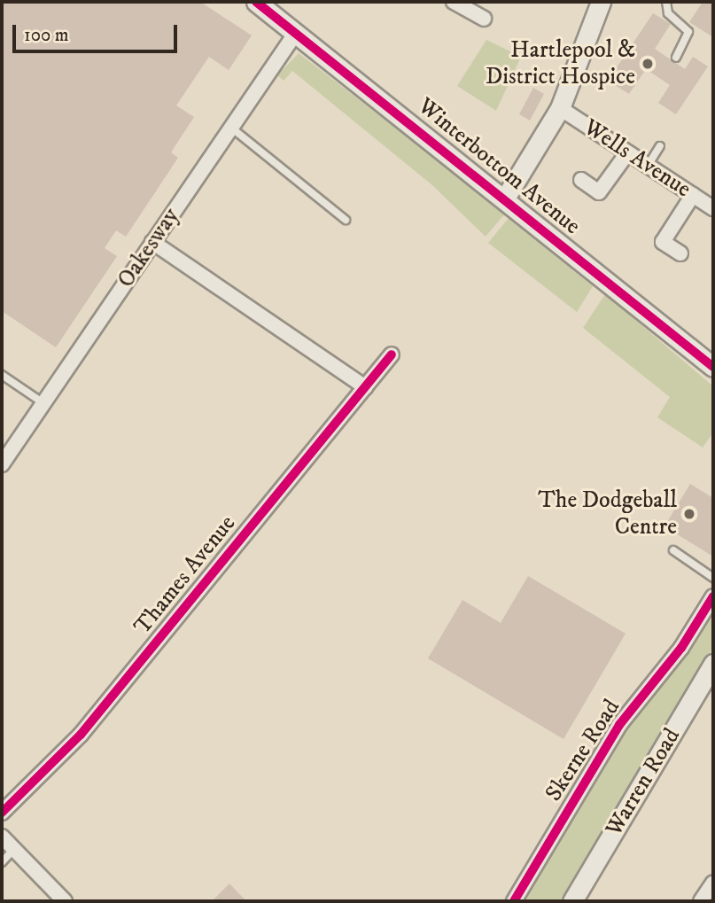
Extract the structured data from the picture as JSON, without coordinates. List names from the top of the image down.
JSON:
{
  "streets": {
    "street": [
      "Wells Avenue",
      "Winterbottom Avenue",
      "Oakesway",
      "Thames Avenue",
      "Skerne Road",
      "Warren Road"
    ]
  },
  "crossings": [
    ["Winterbottom Avenue", "Oakesway"]
  ],
  "places": ["Hartlepool & District Hospice", "The Dodgeball Centre"],
  "scale_bar": "100 m"
}
